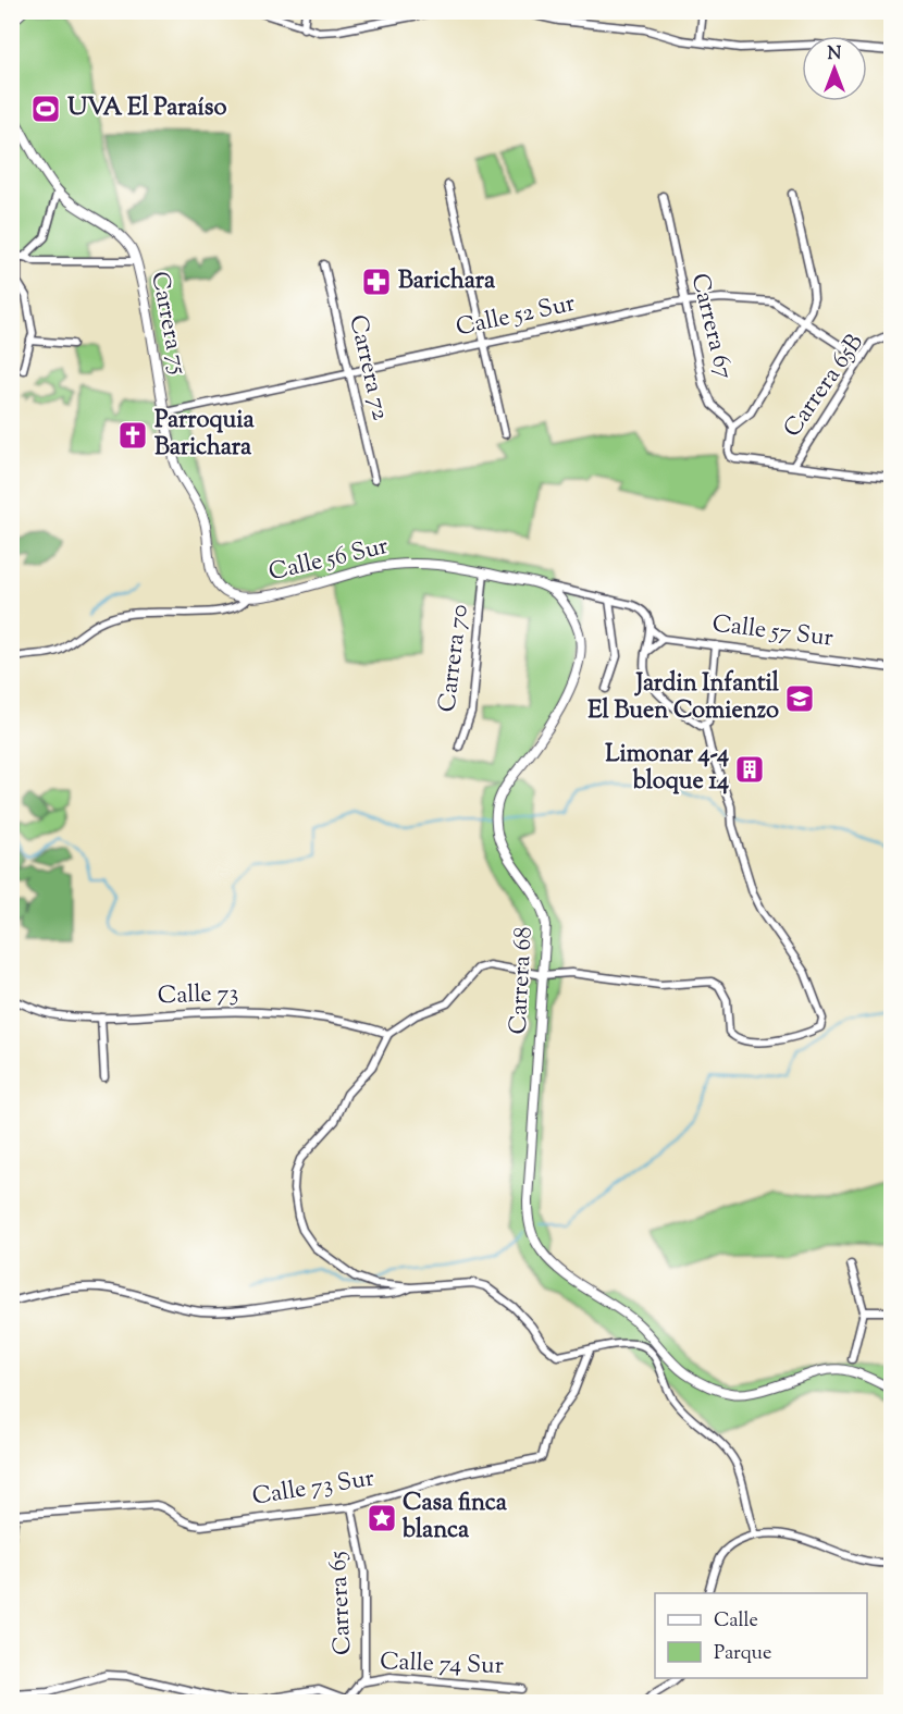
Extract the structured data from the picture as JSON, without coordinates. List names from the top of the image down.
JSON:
{
  "streets": {
    "street": [
      "Calle 52 Sur",
      "Carrera 75",
      "Carrera 67",
      "Carrera 72",
      "Carrera 65B",
      "Calle 56 Sur",
      "Calle 57 Sur",
      "Carrera 70",
      "Carrera 68",
      "Calle 73",
      "Calle 73 Sur",
      "Carrera 65",
      "Calle 74 Sur"
    ]
  },
  "crossings": [
    ["Calle 52 Sur", "Carrera 75"],
    ["Calle 52 Sur", "Carrera 67"],
    ["Calle 52 Sur", "Carrera 72"],
    ["Calle 52 Sur", "Carrera 65B"],
    ["Carrera 75", "Calle 56 Sur"],
    ["Calle 56 Sur", "Carrera 70"],
    ["Calle 56 Sur", "Carrera 68"],
    ["Calle 73 Sur", "Carrera 65"],
    ["Carrera 65", "Calle 74 Sur"]
  ],
  "places": {
    "sports": ["UVA El Paraíso"],
    "pharmacy": ["Barichara"],
    "church": ["Parroquia Barichara"],
    "school or university": ["Jardin Infantil El Buen Comienzo"],
    "building": ["Limonar 4-4 bloque 14"],
    "place": ["Casa finca blanca"]
  },
  "legend": ["Calle", "Parque"],
  "north": "top"
}
